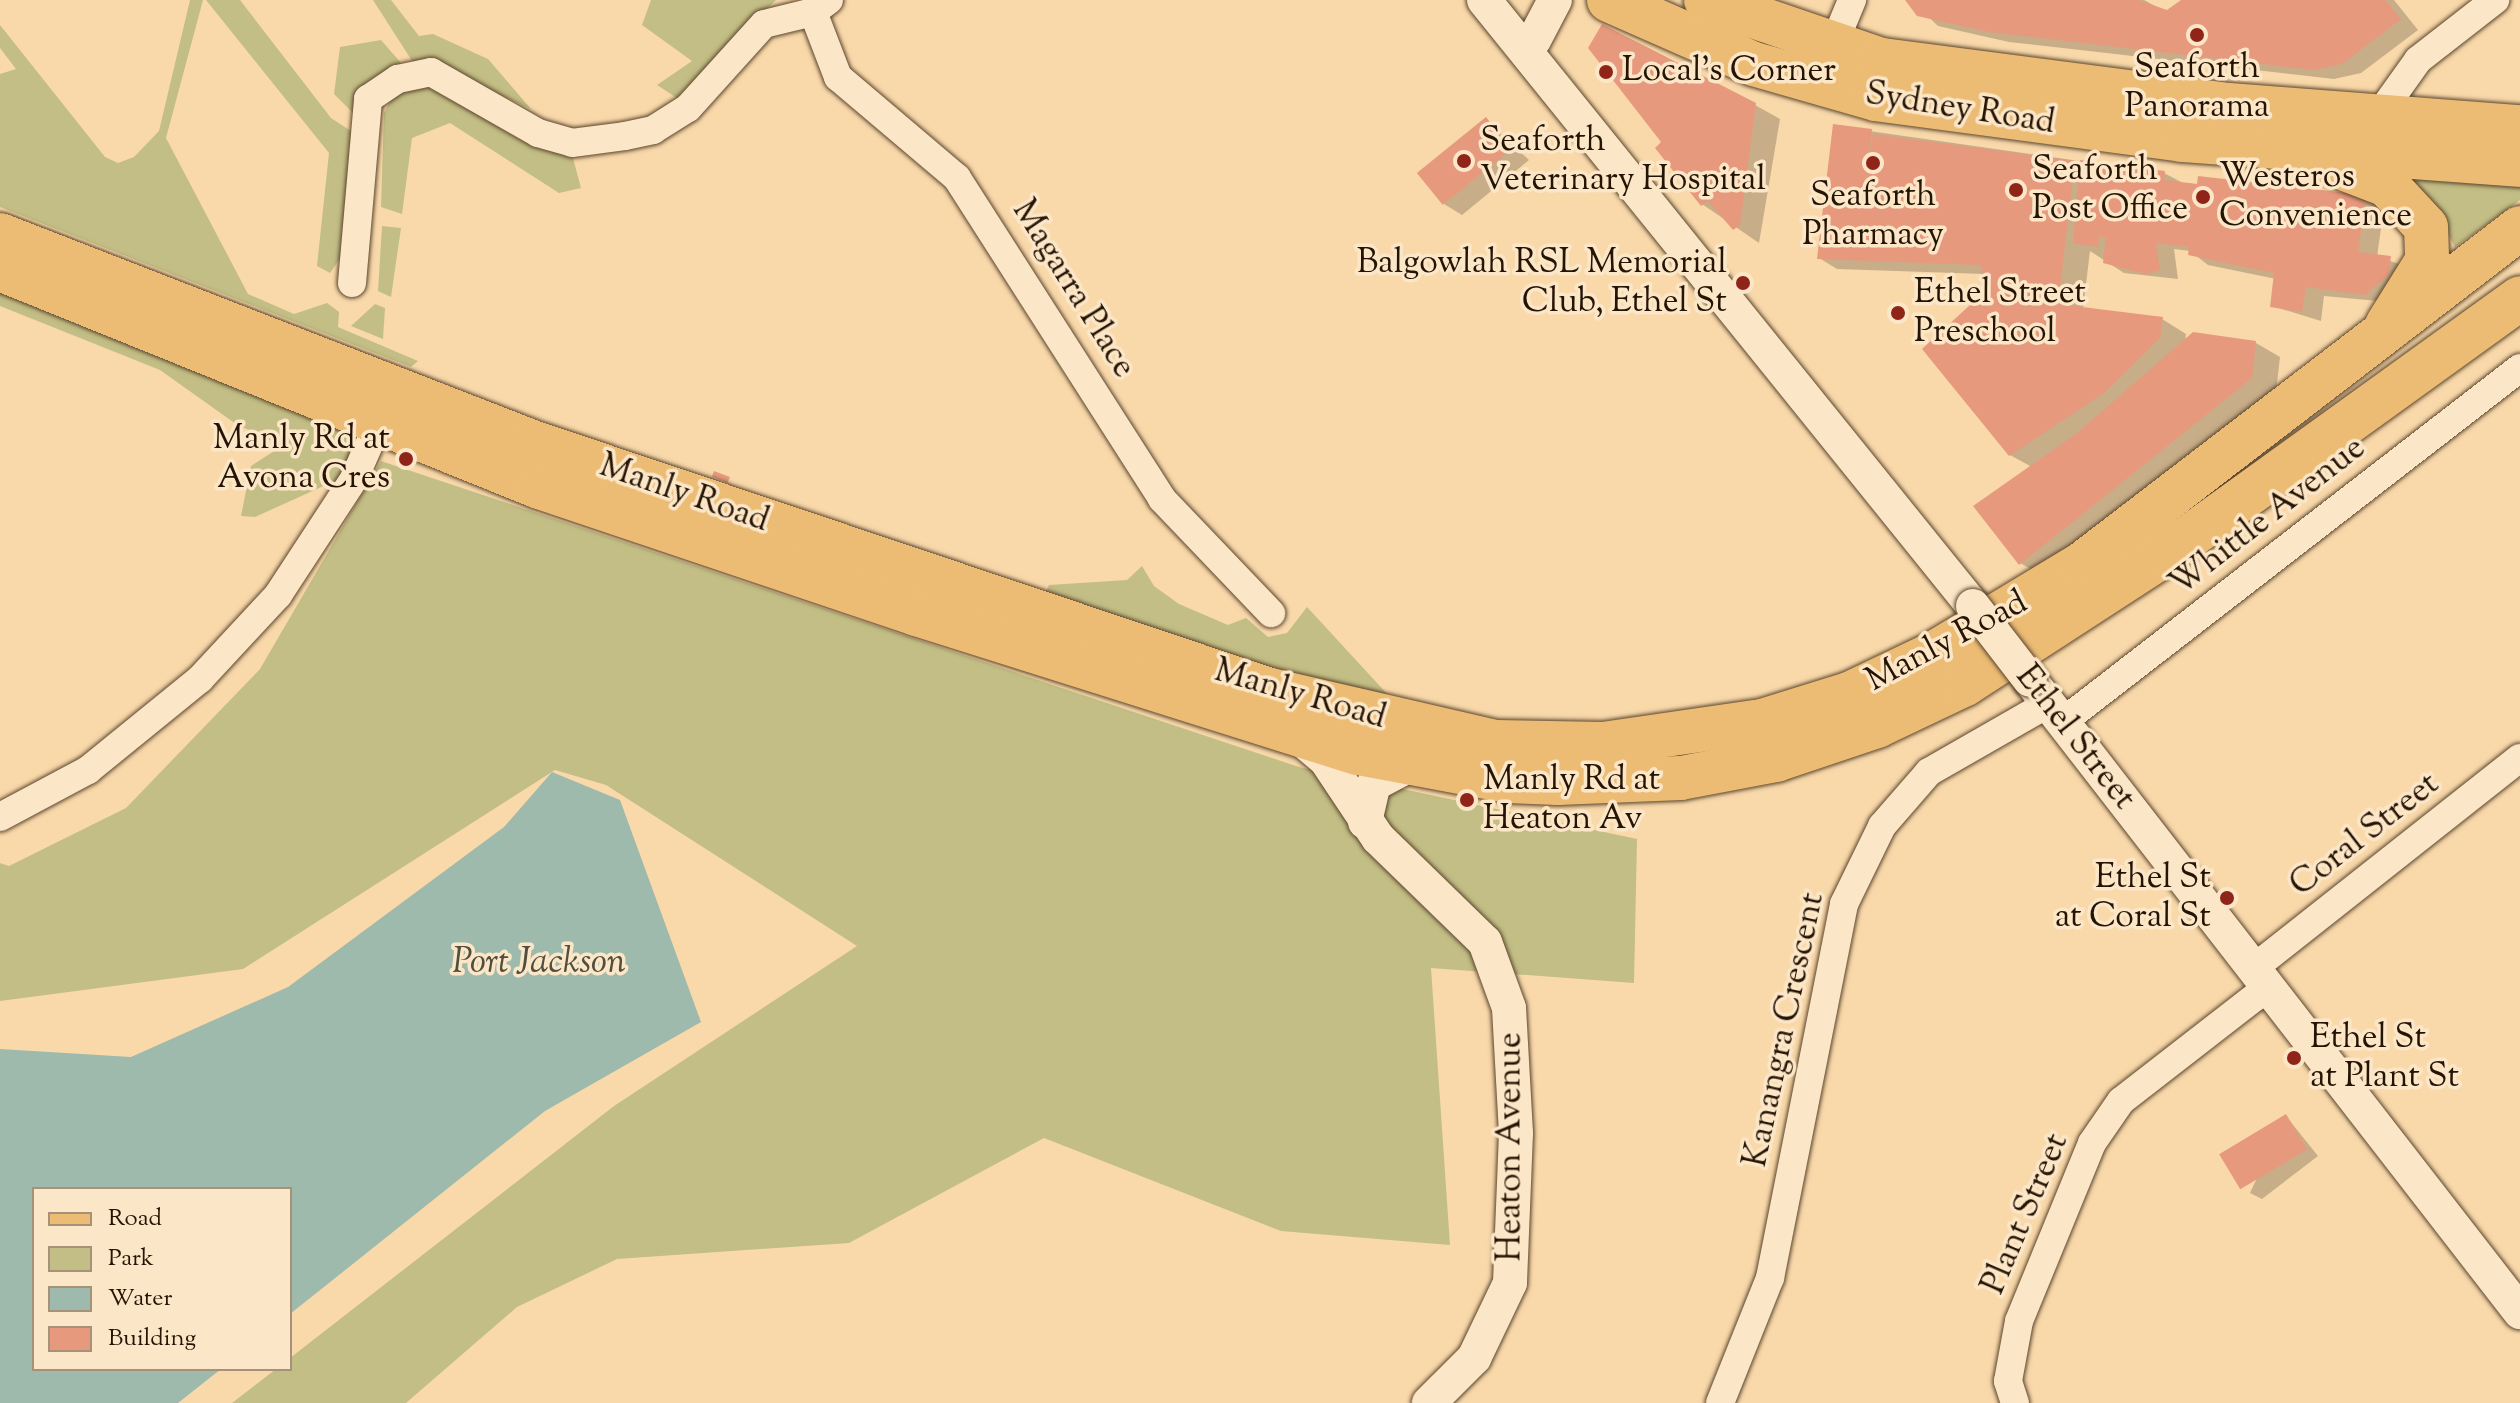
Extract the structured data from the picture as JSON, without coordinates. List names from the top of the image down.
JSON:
{
  "streets": {
    "main road": ["Sydney Road", "Manly Road"],
    "street": [
      "Magarra Place",
      "Whittle Avenue",
      "Ethel Street",
      "Coral Street",
      "Kanangra Crescent",
      "Heaton Avenue",
      "Plant Street"
    ]
  },
  "crossings": [
    ["Manly Road", "Heaton Avenue"],
    ["Whittle Avenue", "Ethel Street"],
    ["Whittle Avenue", "Kanangra Crescent"],
    ["Ethel Street", "Coral Street"],
    ["Ethel Street", "Kanangra Crescent"],
    ["Ethel Street", "Plant Street"],
    ["Coral Street", "Plant Street"]
  ],
  "water": ["Port Jackson"],
  "places": [
    "Seaforth Panorama",
    "Local's Corner",
    "Seaforth Veterinary Hospital",
    "Seaforth Pharmacy",
    "Seaforth Post Office",
    "Westeros Convenience",
    "Balgowlah RSL Memorial Club, Ethel St",
    "Ethel Street Preschool",
    "Manly Rd at Avona Cres",
    "Manly Rd at Heaton Av",
    "Ethel St at Coral St",
    "Ethel St at Plant St"
  ],
  "legend": [
    "Road",
    "Park",
    "Water",
    "Building"
  ]
}
